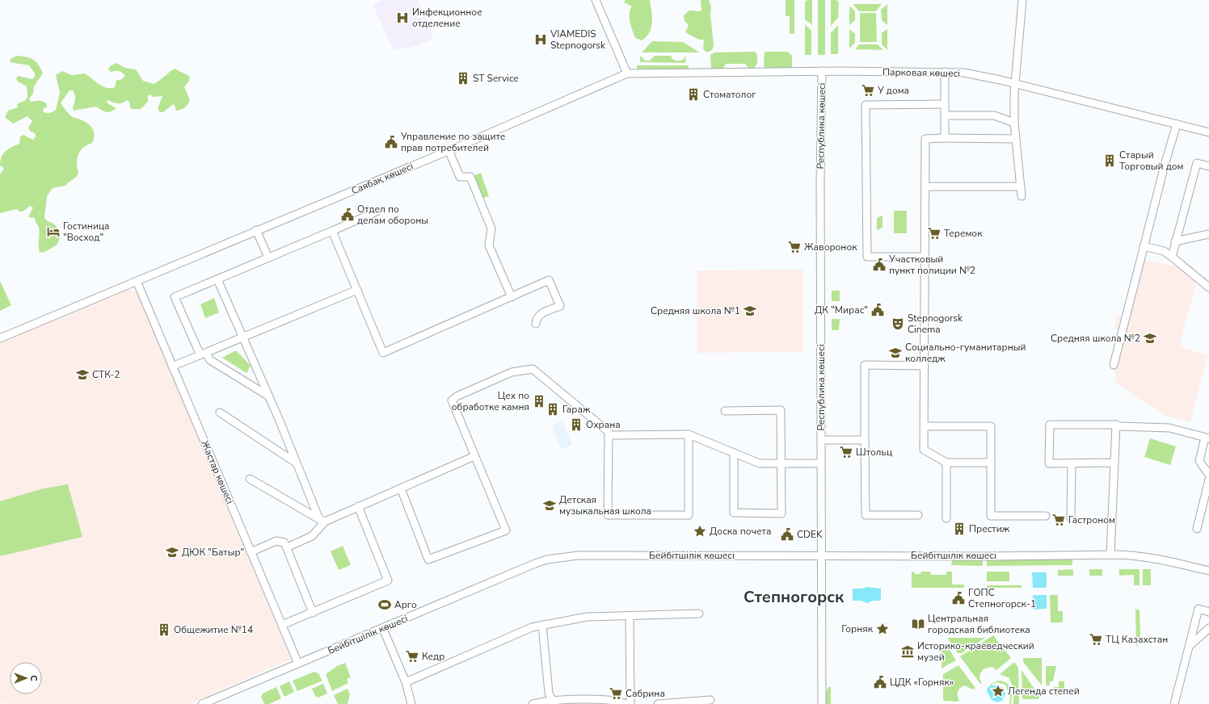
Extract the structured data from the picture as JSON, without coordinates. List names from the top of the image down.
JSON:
{
  "streets": {
    "street": [
      "Парковая көшесі",
      "Республика көшесі",
      "Саябақ көшесі",
      "Жастар көшесі",
      "Бейбітшілік көшесі"
    ]
  },
  "crossings": [
    ["Парковая көшесі", "Республика көшесі"],
    ["Парковая көшесі", "Саябақ көшесі"],
    ["Республика көшесі", "Бейбітшілік көшесі"],
    ["Саябақ көшесі", "Жастар көшесі"],
    ["Жастар көшесі", "Бейбітшілік көшесі"]
  ],
  "districts": ["Степногорск"],
  "places": {
    "hospital": ["Инфекционное отделение", "VIAMEDIS Stepnogorsk"],
    "building": [
      "ST Service",
      "Стоматолог",
      "Старый Торговый дом",
      "Цех по обработке камня",
      "Гараж",
      "Охрана",
      "Престиж",
      "Общежитие №14"
    ],
    "supermarket": [
      "У дома",
      "Теремок",
      "Жаворонок",
      "Штольц",
      "Гастроном",
      "ТЦ Казахстан",
      "Кедр",
      "Сабрина"
    ],
    "public building": [
      "Управление по защите прав потребителей",
      "Отдел по делам обороны",
      "Участковый пункт полиции №2",
      "ДК \"Мирас\"",
      "CDEK",
      "ГОПС Степногорск-1",
      "ЦДК «Горняк»"
    ],
    "hotel": ["Гостиница \"Восход\""],
    "school or university": [
      "Средняя школа №1",
      "Средняя школа №2",
      "Социально-гуманитарный колледж",
      "СТК-2",
      "Детская музыкальная школа",
      "ДЮК \"Батыр\""
    ],
    "theatre": ["Stepnogorsk Cinema"],
    "place": ["Доска почета", "Горняк", "Легенда степей"],
    "sports": ["Арго"],
    "library": ["Центральная городская библиотека"],
    "museum": ["Историко-краеведческий музей"]
  },
  "north": "right"
}
